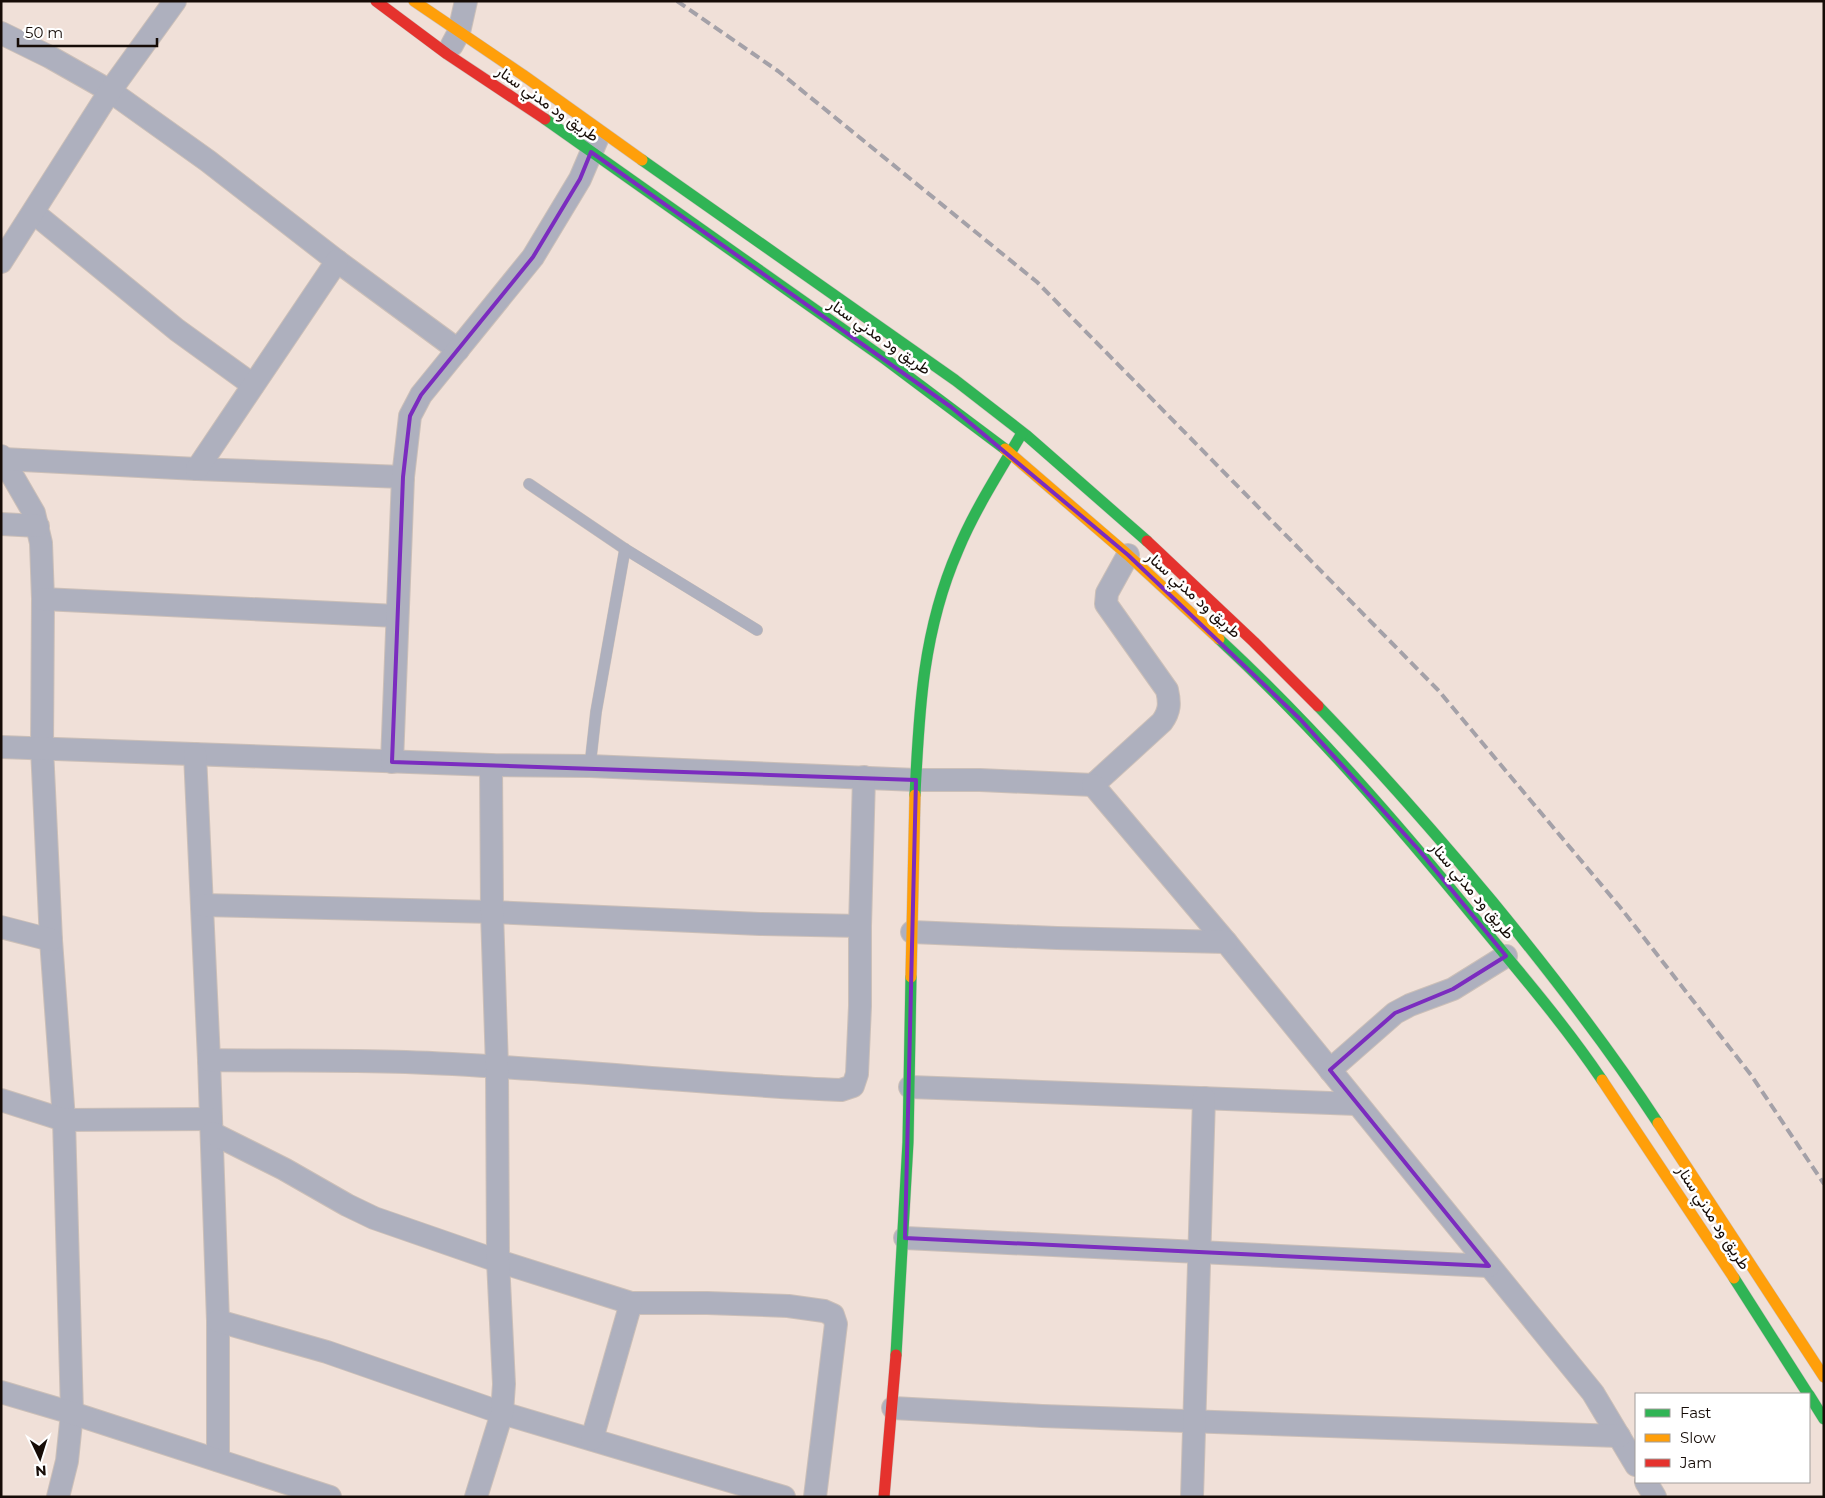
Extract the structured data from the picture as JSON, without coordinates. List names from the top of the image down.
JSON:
{
  "streets": {
    "main road": ["طريق ود مدني سنار"]
  },
  "legend": ["Fast", "Slow", "Jam"],
  "scale_bar": "50 m",
  "north": "bottom"
}
